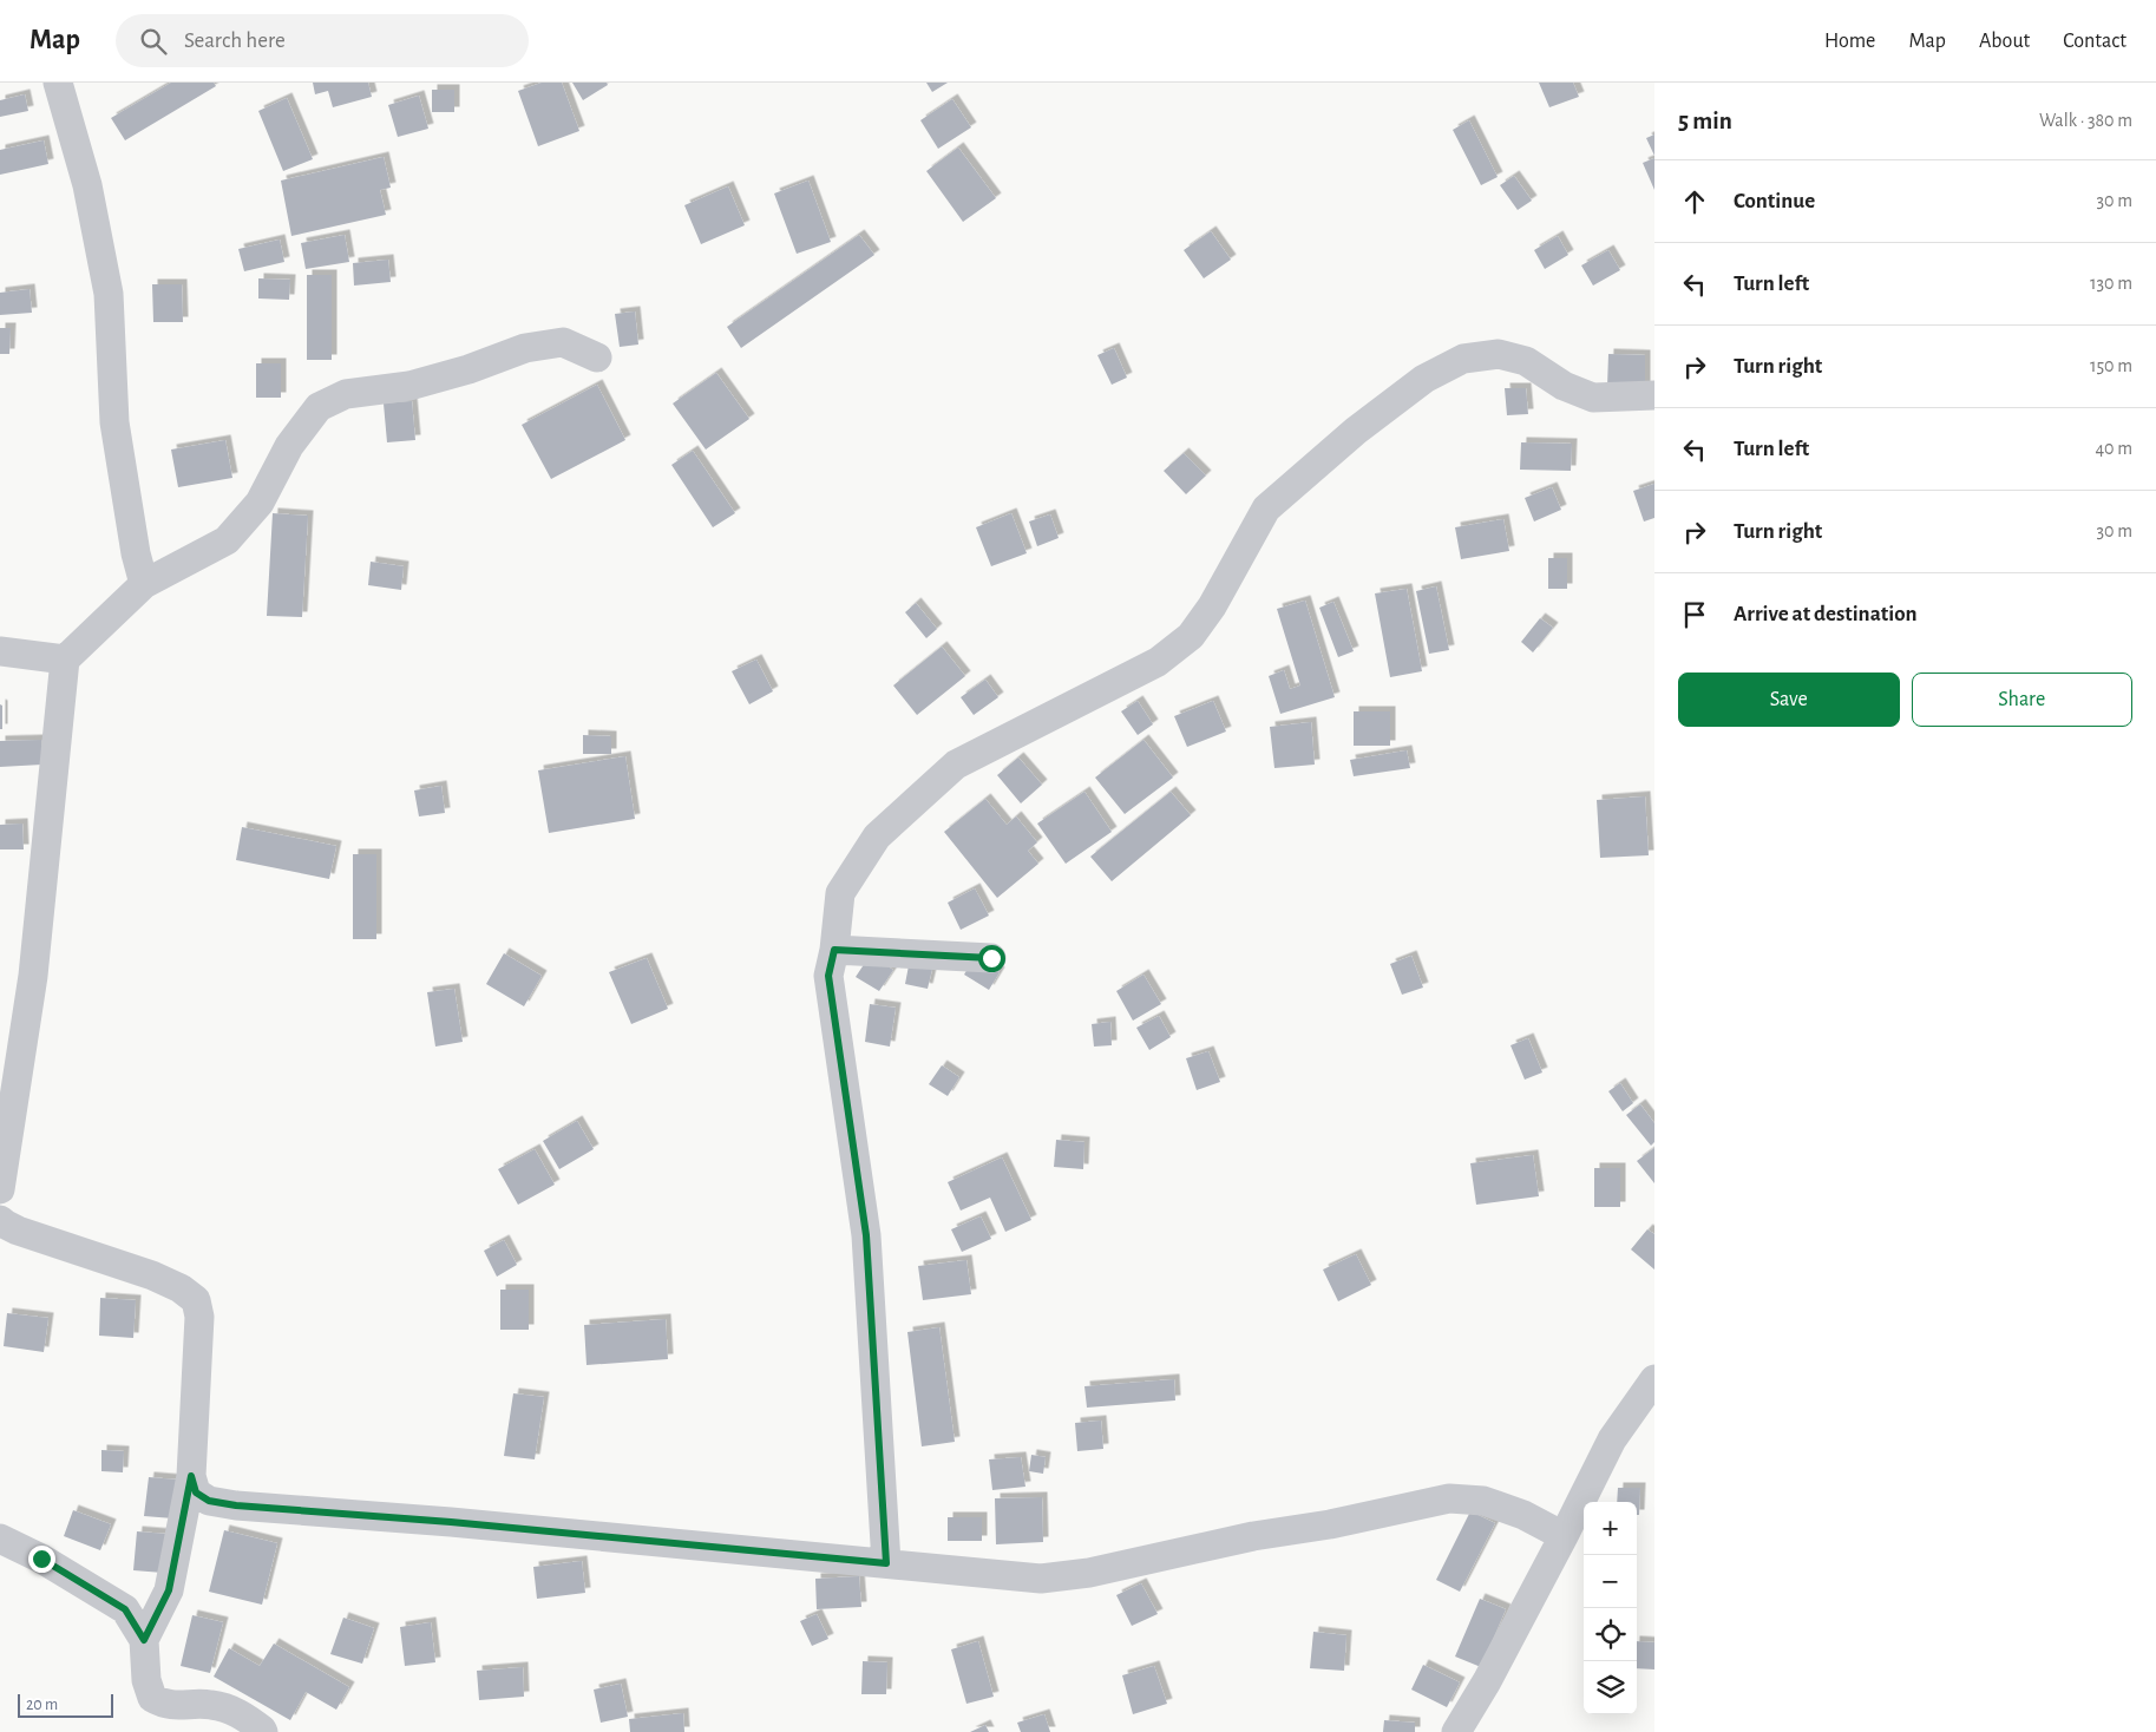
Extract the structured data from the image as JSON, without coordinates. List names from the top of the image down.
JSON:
{
  "scale_bar": "20 m",
  "page": {
    "header": "Map",
    "search": "Search here",
    "nav": [
      "Home",
      "Map",
      "About",
      "Contact"
    ],
    "heading": ["5 min", "Walk · 380 m"],
    "list": [
      ["Continue", "30 m"],
      ["Turn left", "130 m"],
      ["Turn right", "150 m"],
      ["Turn left", "40 m"],
      ["Turn right", "30 m"],
      "Arrive at destination"
    ],
    "buttons": ["Save", "Share"],
    "map_buttons": ["+", "−"],
    "scale": "20 m"
  }
}
